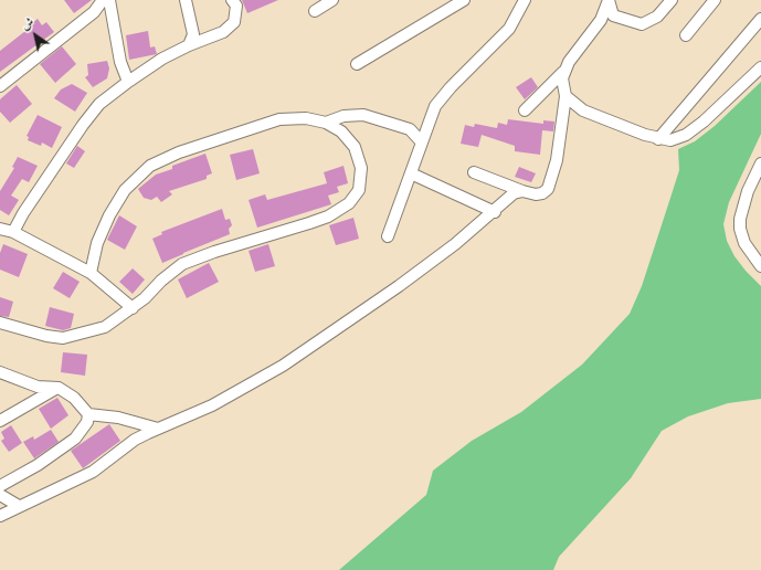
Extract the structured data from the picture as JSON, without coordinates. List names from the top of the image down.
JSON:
{
  "north": "top left"
}
